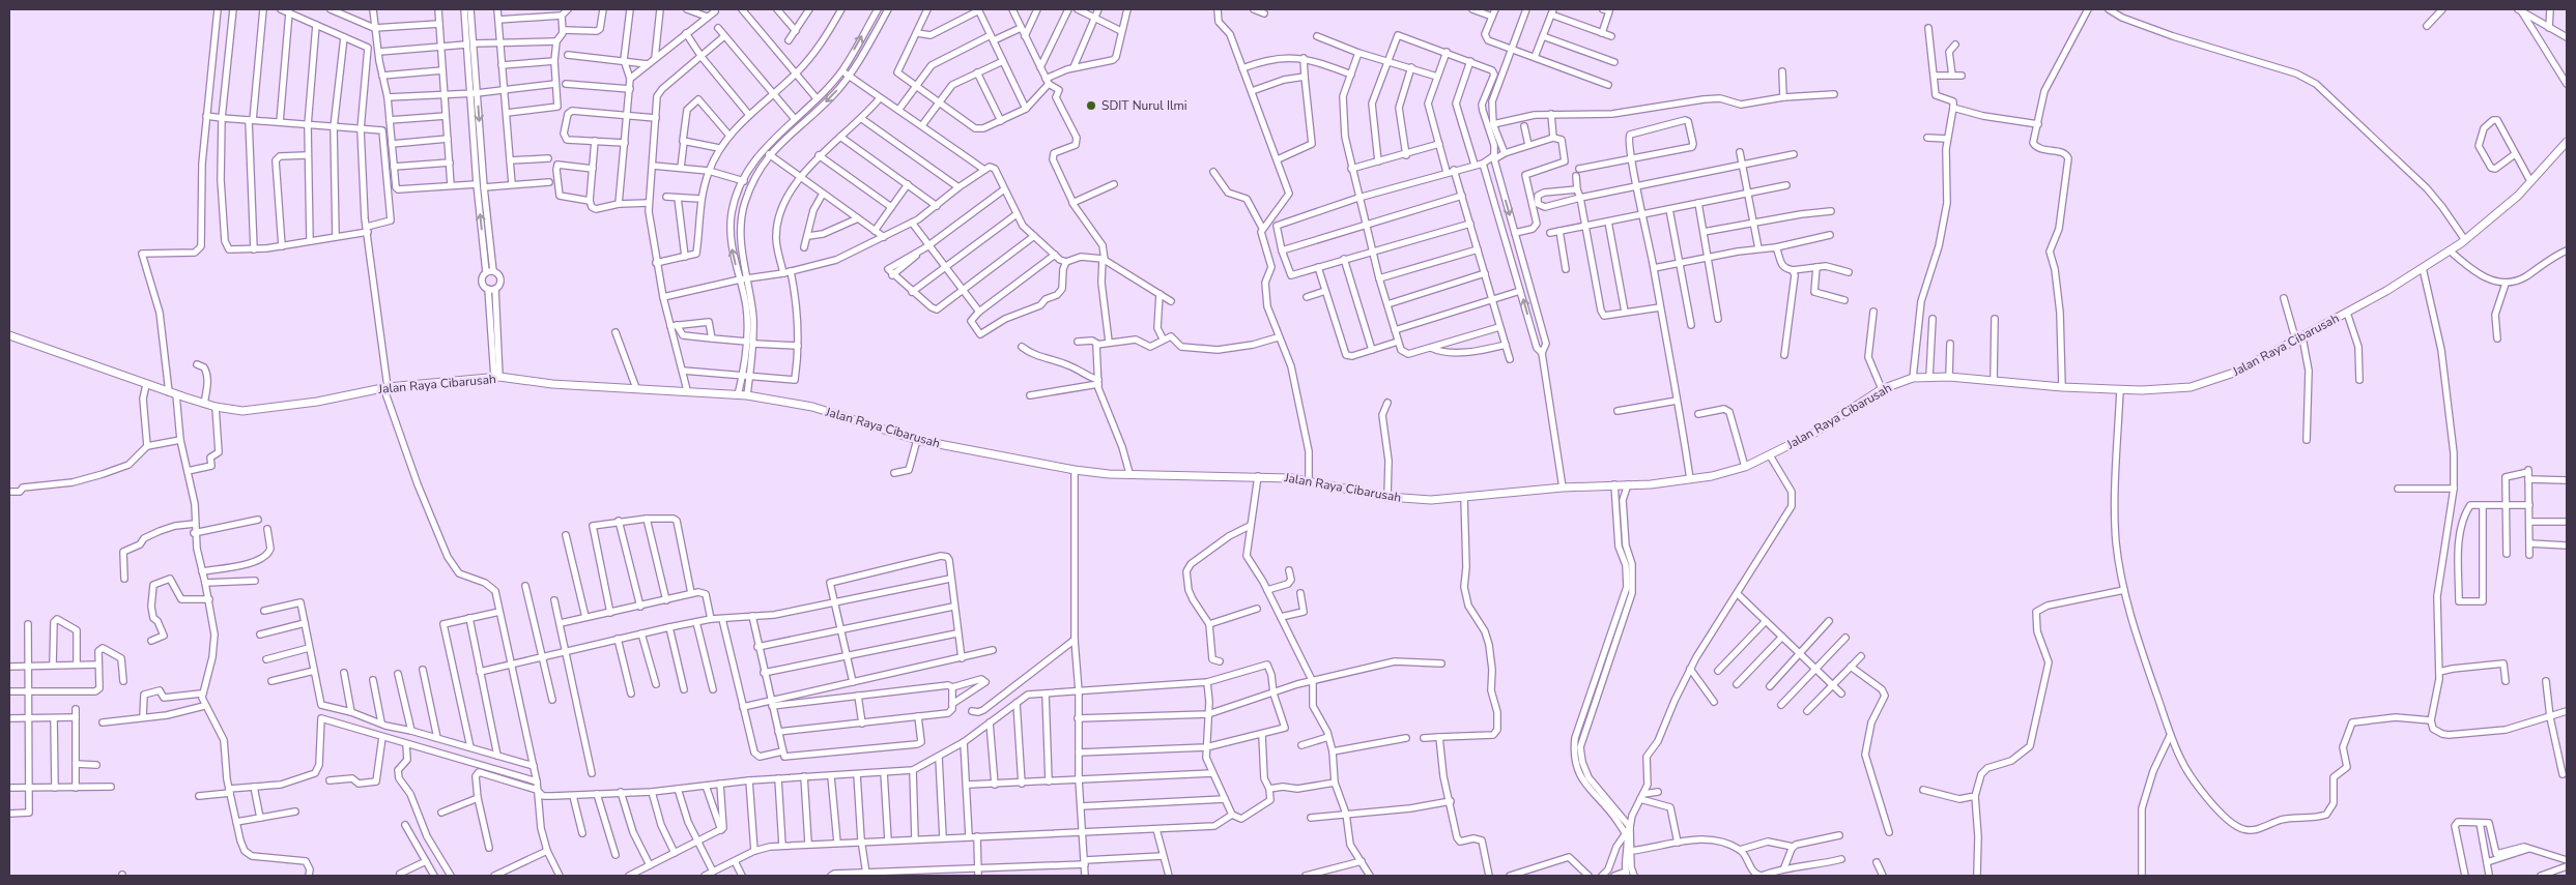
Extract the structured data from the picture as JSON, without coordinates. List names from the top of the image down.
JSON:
{
  "streets": {
    "main road": ["Jalan Raya Cibarusah"]
  },
  "places": ["SDIT Nurul Ilmi"]
}
